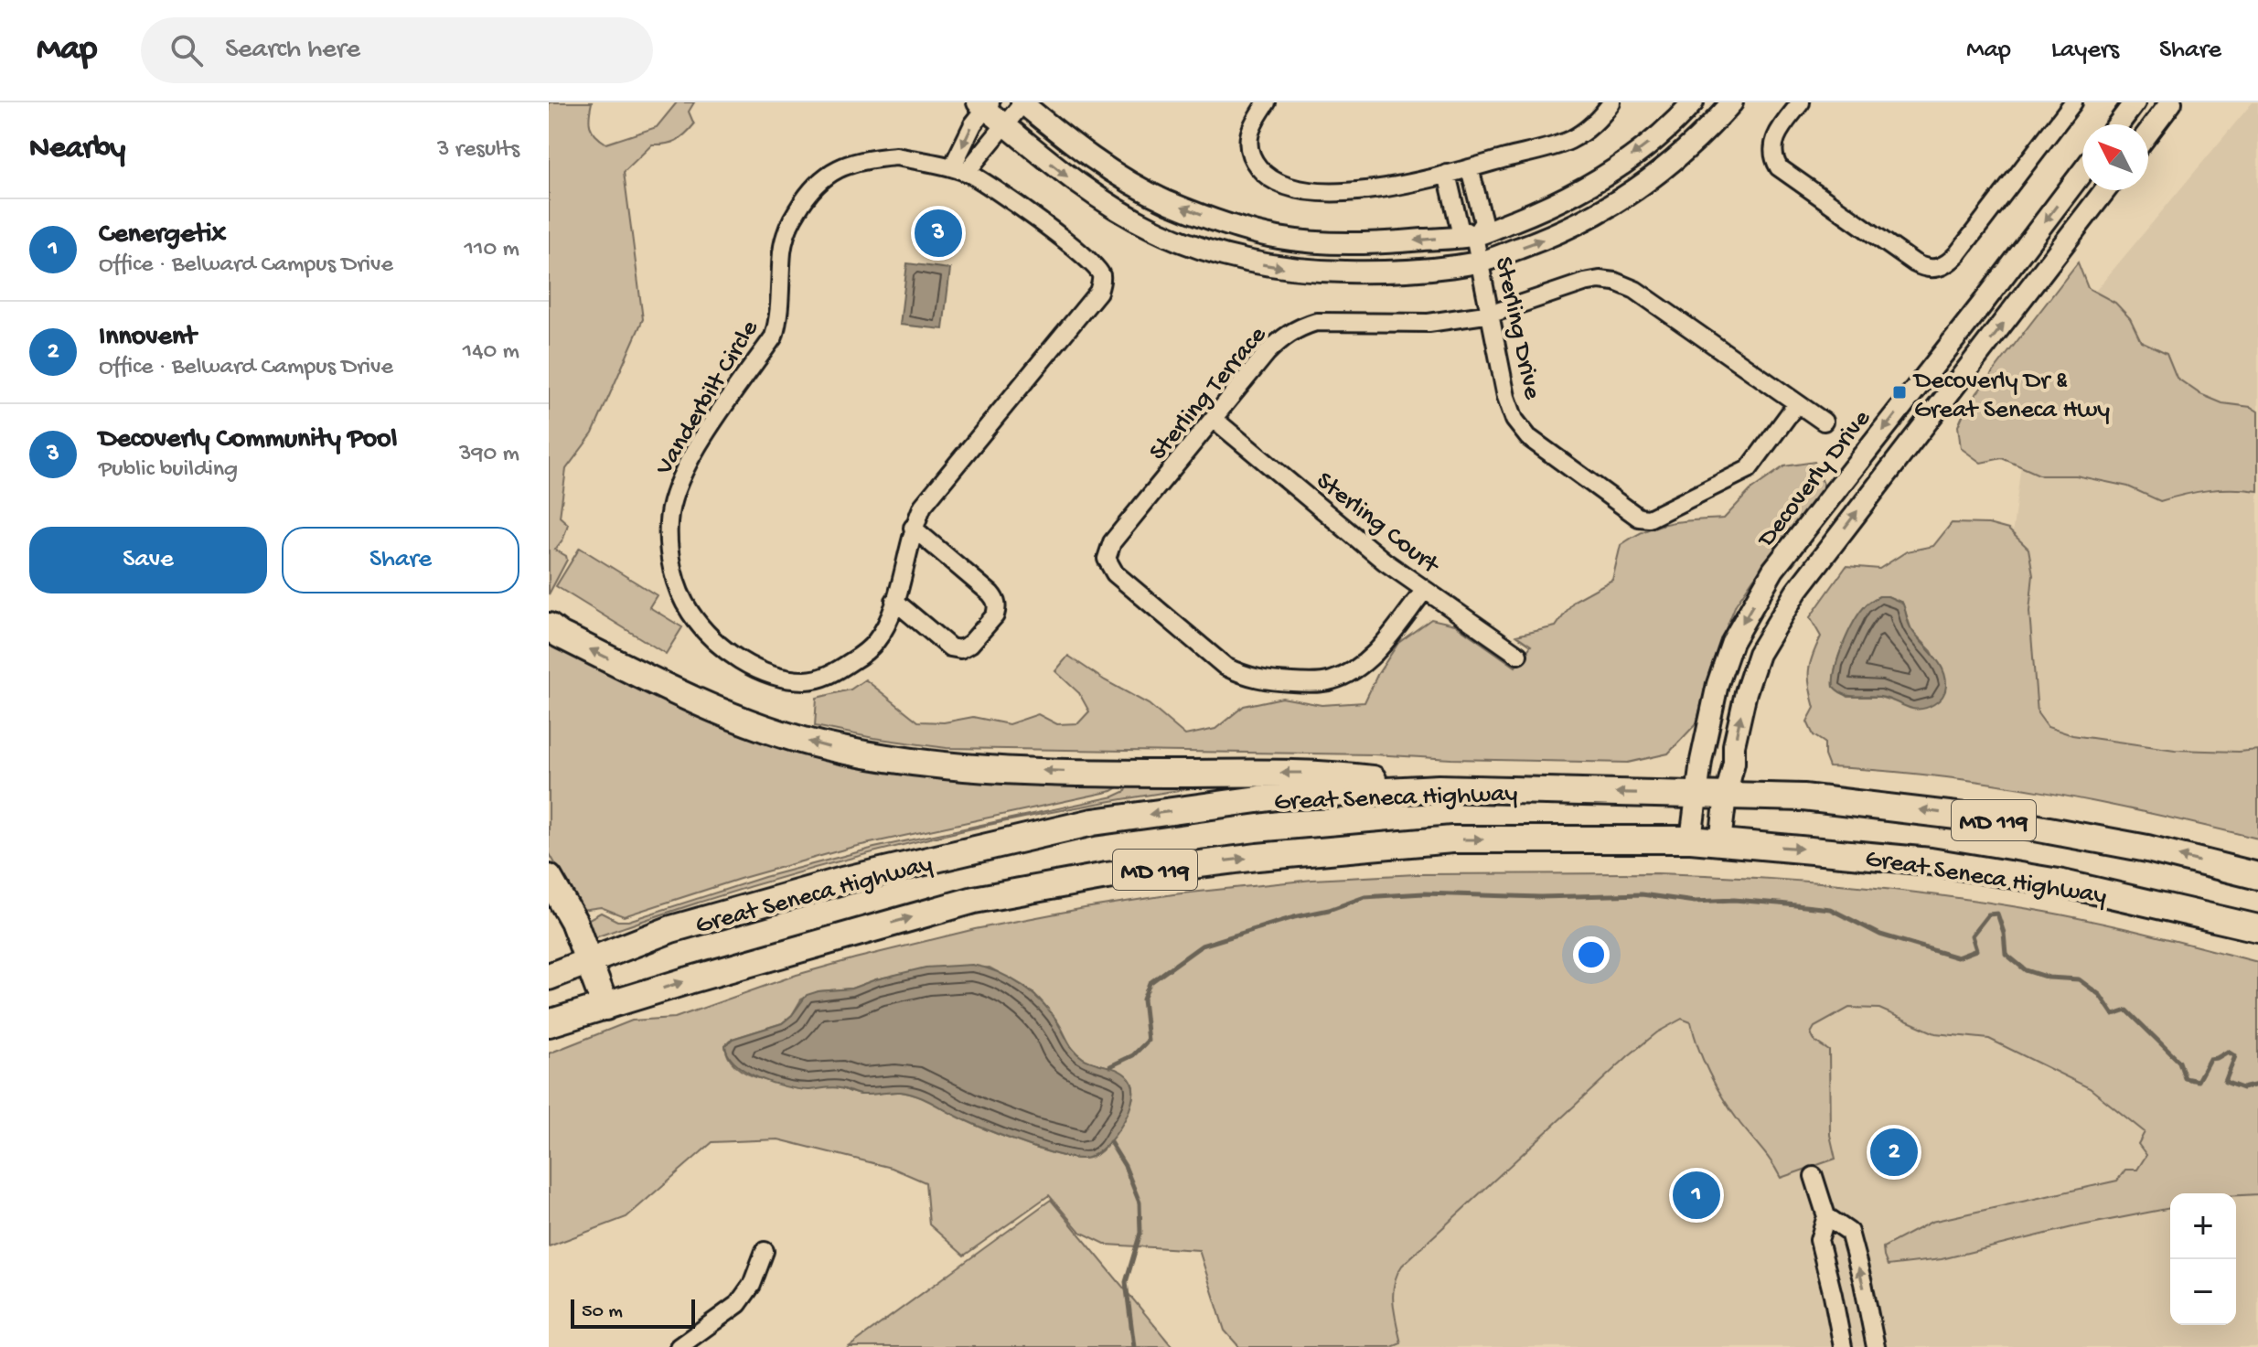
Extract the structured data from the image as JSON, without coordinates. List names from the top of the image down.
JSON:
{
  "streets": {
    "main road": ["Great Seneca Highway", "MD 119"],
    "street": [
      "Sterling Drive",
      "Sterling Terrace",
      "Vanderbilt Circle",
      "Decoverly Drive",
      "Sterling Court"
    ]
  },
  "crossings": [
    ["Sterling Drive", "Sterling Terrace"],
    ["Sterling Terrace", "Sterling Court"],
    ["Decoverly Drive", "Great Seneca Highway"]
  ],
  "places": {
    "transit": ["Decoverly Dr & Great Seneca Hwy"]
  },
  "scale_bar": "50 m",
  "north": "top left",
  "page": {
    "header": "Map",
    "search": "Search here",
    "nav": ["Map", "Layers", "Share"],
    "heading": ["Nearby", "3 results"],
    "list": [
      {
        "mark": "1",
        "name": "Cenergetix",
        "note": "Office · Belward Campus Drive",
        "value": "110 m"
      },
      {
        "mark": "2",
        "name": "Innovent",
        "note": "Office · Belward Campus Drive",
        "value": "140 m"
      },
      {
        "mark": "3",
        "name": "Decoverly Community Pool",
        "note": "Public building",
        "value": "390 m"
      }
    ],
    "pins": ["3", "2", "1"],
    "buttons": ["Save", "Share"],
    "map_buttons": ["+", "−"],
    "scale": "50 m"
  }
}
